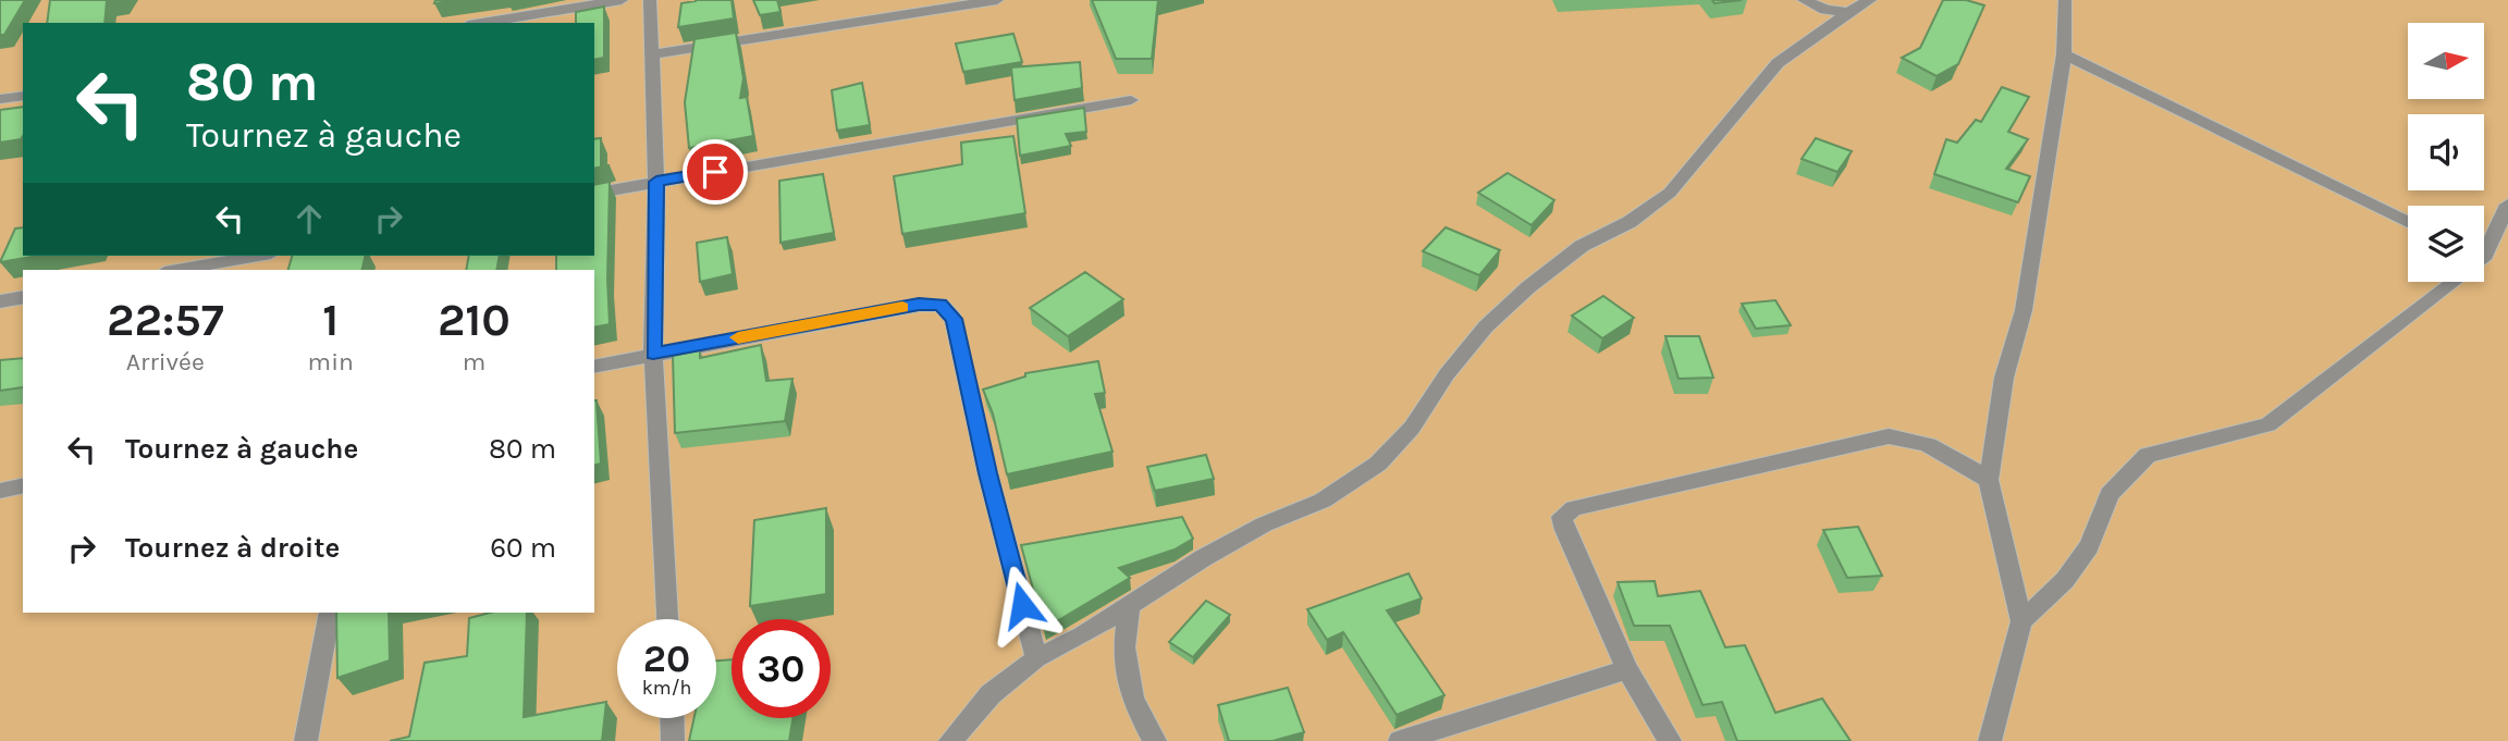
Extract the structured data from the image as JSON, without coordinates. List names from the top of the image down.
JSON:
{
  "north": "right",
  "page": {
    "turn": ["80 m", "Tournez à gauche"],
    "eta": [
      "22:57",
      "Arrivée",
      "1",
      "min",
      "210",
      "m"
    ],
    "list": [
      {
        "name": "Tournez à gauche",
        "value": "80 m"
      },
      {
        "name": "Tournez à droite",
        "value": "60 m"
      }
    ],
    "speed": "20 km/h",
    "limit": "30"
  }
}
